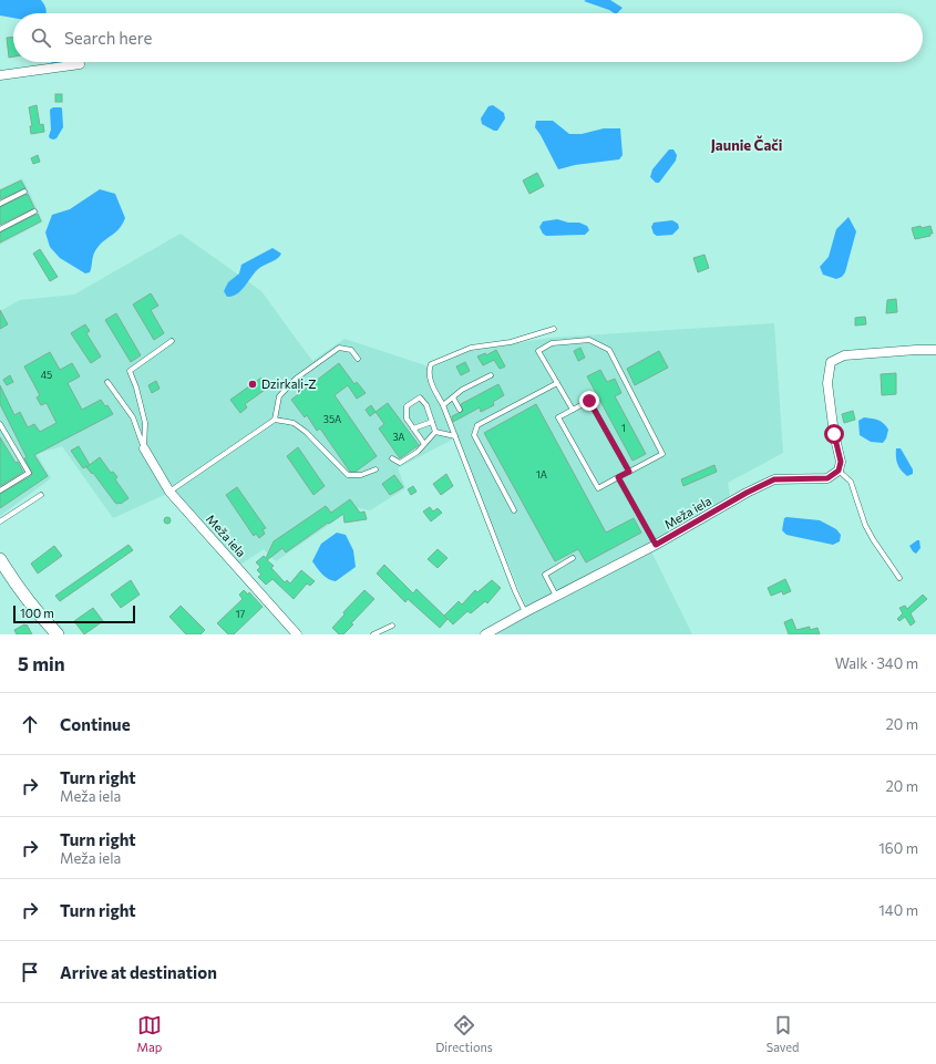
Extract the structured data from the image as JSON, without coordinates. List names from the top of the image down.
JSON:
{
  "streets": {
    "street": ["Meža iela"]
  },
  "districts": ["Jaunie Čači"],
  "places": ["Dzirkaļi-Z"],
  "house_numbers": [
    "45",
    "35A",
    "1",
    "3A",
    "1A",
    "17"
  ],
  "scale_bar": "100 m",
  "page": {
    "search": "Search here",
    "scale": "100 m",
    "heading": ["5 min", "Walk · 340 m"],
    "list": [
      ["Continue", "20 m"],
      ["Turn right", "Meža iela", "20 m"],
      ["Turn right", "Meža iela", "160 m"],
      ["Turn right", "140 m"],
      "Arrive at destination"
    ],
    "nav": ["Map", "Directions", "Saved"]
  }
}
